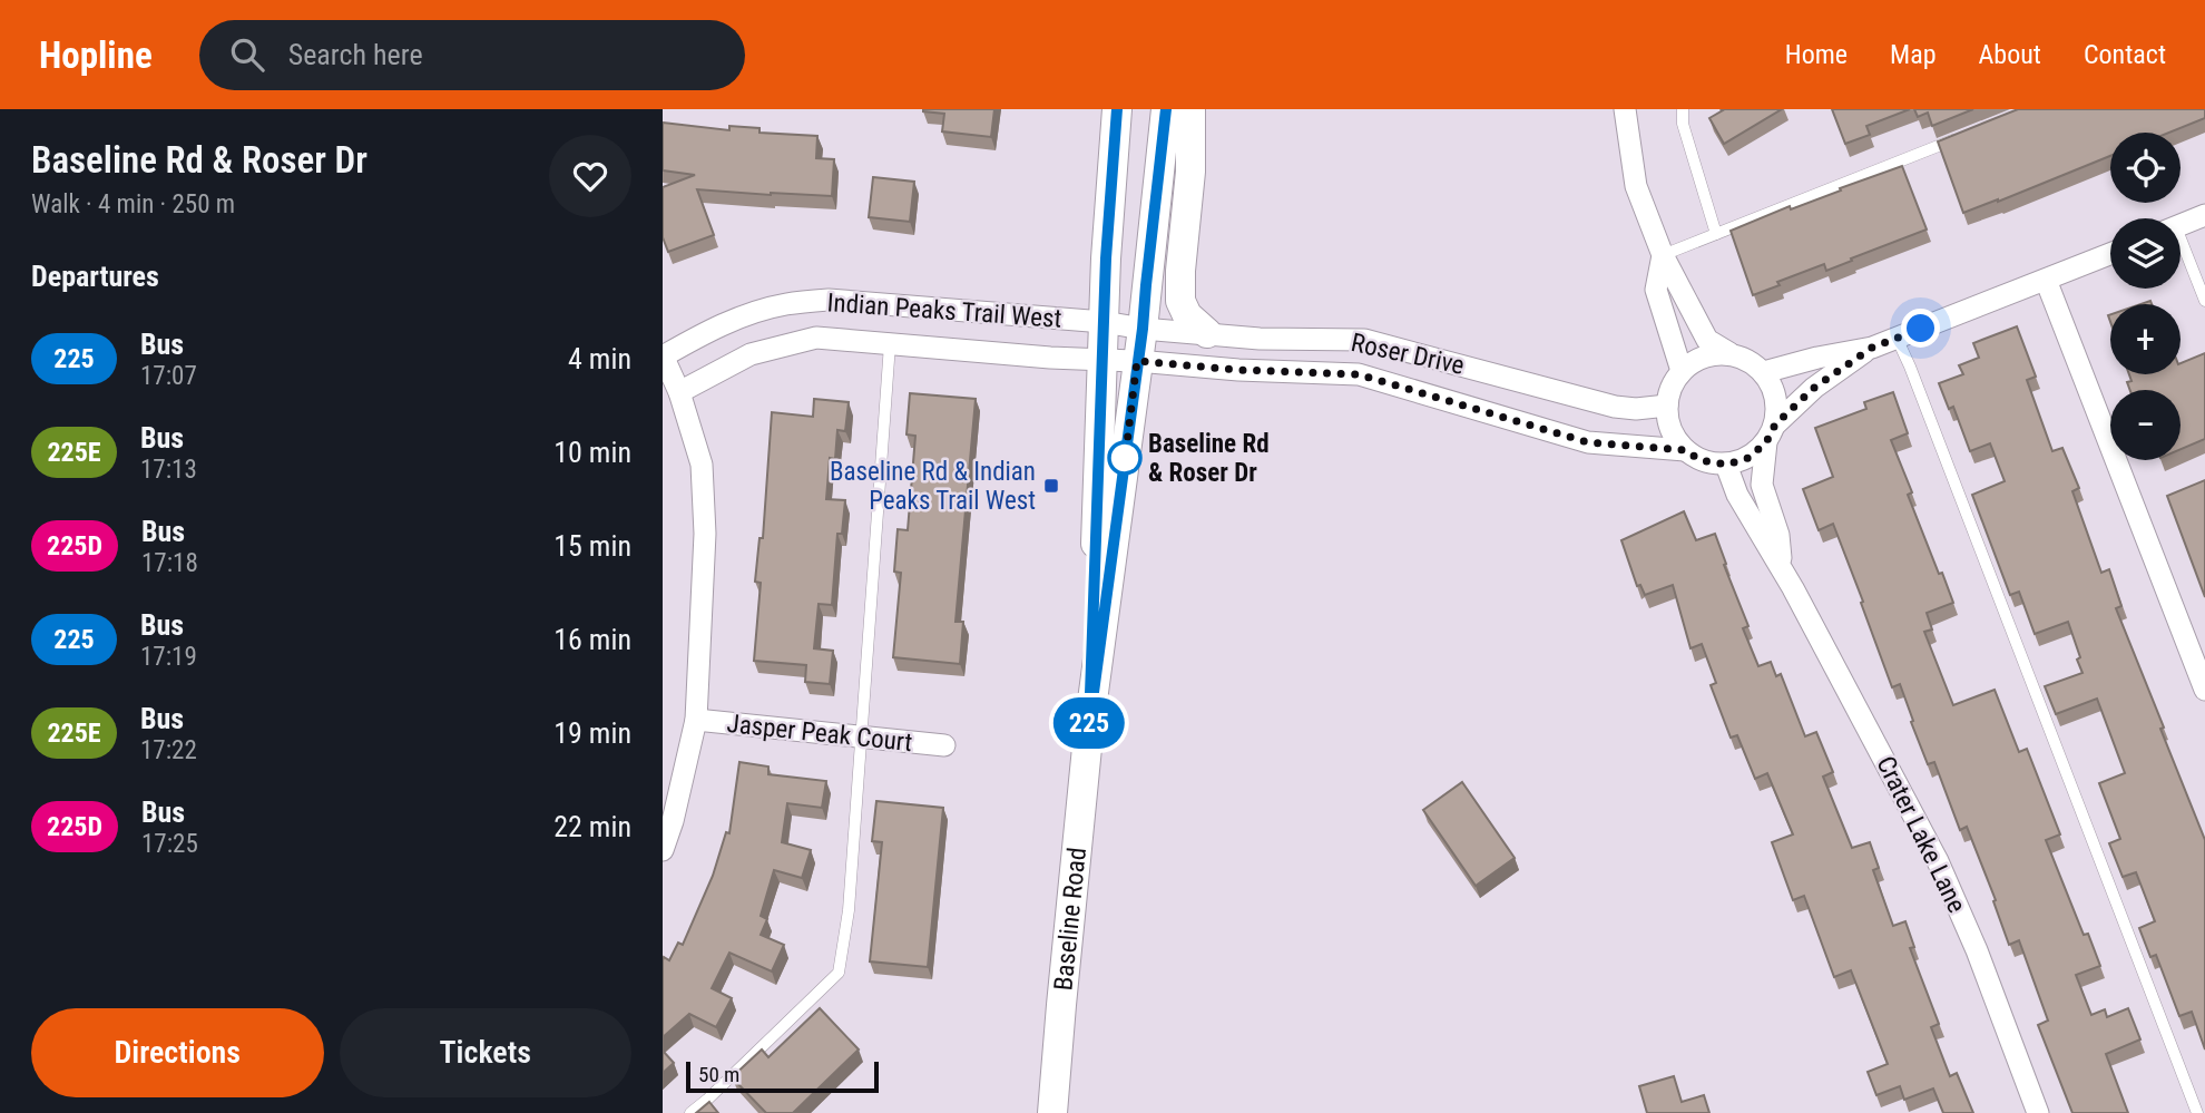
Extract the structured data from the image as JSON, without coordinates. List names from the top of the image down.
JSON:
{
  "streets": {
    "main road": ["Baseline Road"],
    "street": [
      "Indian Peaks Trail West",
      "Roser Drive",
      "Jasper Peak Court",
      "Crater Lake Lane"
    ]
  },
  "crossings": [
    ["Indian Peaks Trail West", "Roser Drive"],
    ["Indian Peaks Trail West", "Jasper Peak Court"],
    ["Indian Peaks Trail West", "Baseline Road"],
    ["Roser Drive", "Crater Lake Lane"],
    ["Roser Drive", "Baseline Road"]
  ],
  "places": {
    "other": ["Baseline Rd & Roser Dr"],
    "transit": ["Baseline Rd & Indian Peaks Trail West"]
  },
  "lines": ["bus line 225"],
  "scale_bar": "50 m",
  "page": {
    "header": "Hopline",
    "search": "Search here",
    "nav": [
      "Home",
      "Map",
      "About",
      "Contact"
    ],
    "heading": [
      ["Baseline Rd & Roser Dr", "Walk · 4 min · 250 m"],
      "Departures"
    ],
    "on_map": "225",
    "map_buttons": ["+", "−"],
    "list": [
      {
        "mark": "225",
        "name": "Bus",
        "note": "17:07",
        "value": "4 min"
      },
      {
        "mark": "225E",
        "name": "Bus",
        "note": "17:13",
        "value": "10 min"
      },
      {
        "mark": "225D",
        "name": "Bus",
        "note": "17:18",
        "value": "15 min"
      },
      {
        "mark": "225",
        "name": "Bus",
        "note": "17:19",
        "value": "16 min"
      },
      {
        "mark": "225E",
        "name": "Bus",
        "note": "17:22",
        "value": "19 min"
      },
      {
        "mark": "225D",
        "name": "Bus",
        "note": "17:25",
        "value": "22 min"
      }
    ],
    "buttons": ["Directions", "Tickets"],
    "scale": "50 m"
  }
}
